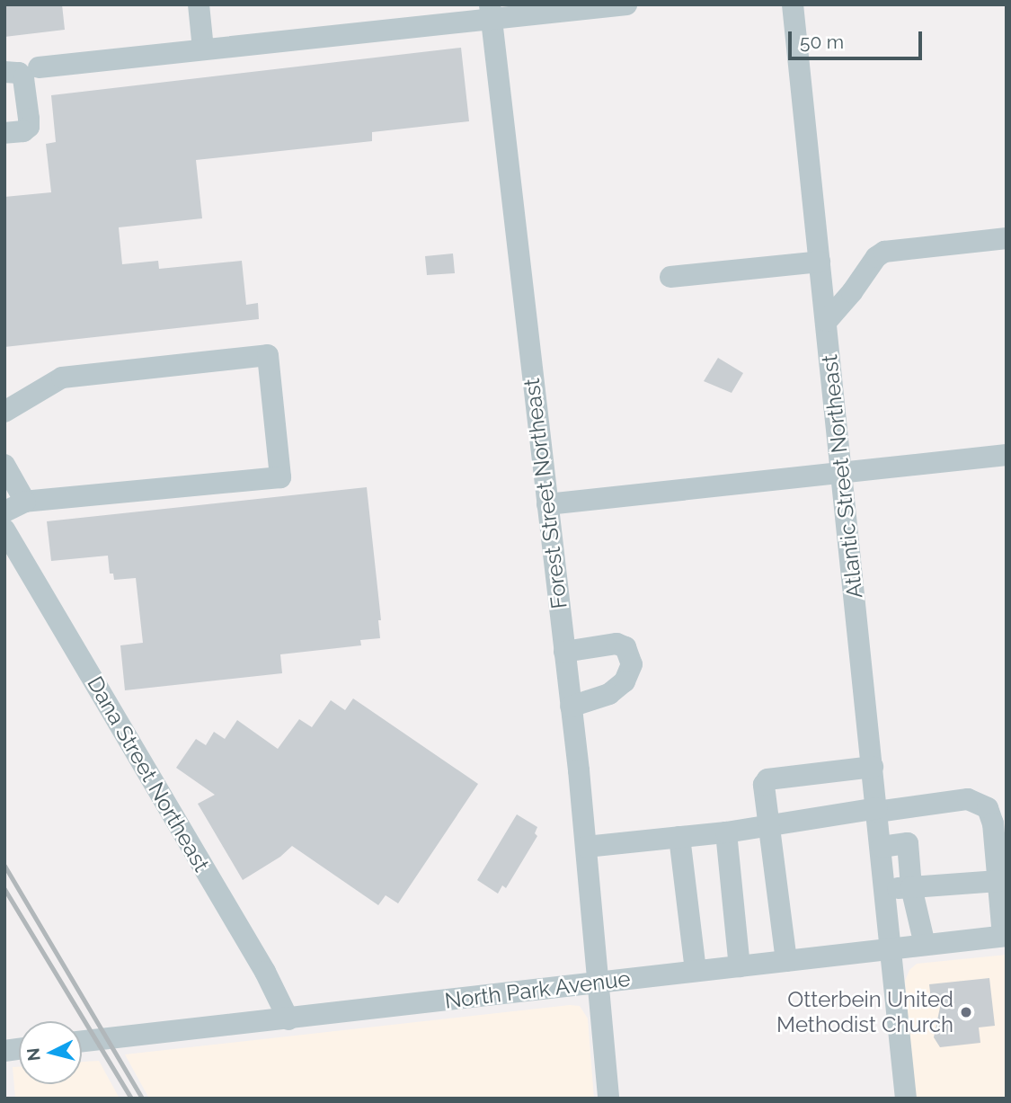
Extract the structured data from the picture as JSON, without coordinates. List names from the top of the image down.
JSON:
{
  "streets": {
    "street": [
      "Atlantic Street Northeast",
      "Forest Street Northeast",
      "Dana Street Northeast",
      "North Park Avenue"
    ]
  },
  "crossings": [
    ["Atlantic Street Northeast", "North Park Avenue"],
    ["Forest Street Northeast", "North Park Avenue"],
    ["Dana Street Northeast", "North Park Avenue"]
  ],
  "places": ["Otterbein United Methodist Church"],
  "scale_bar": "50 m",
  "north": "left"
}
